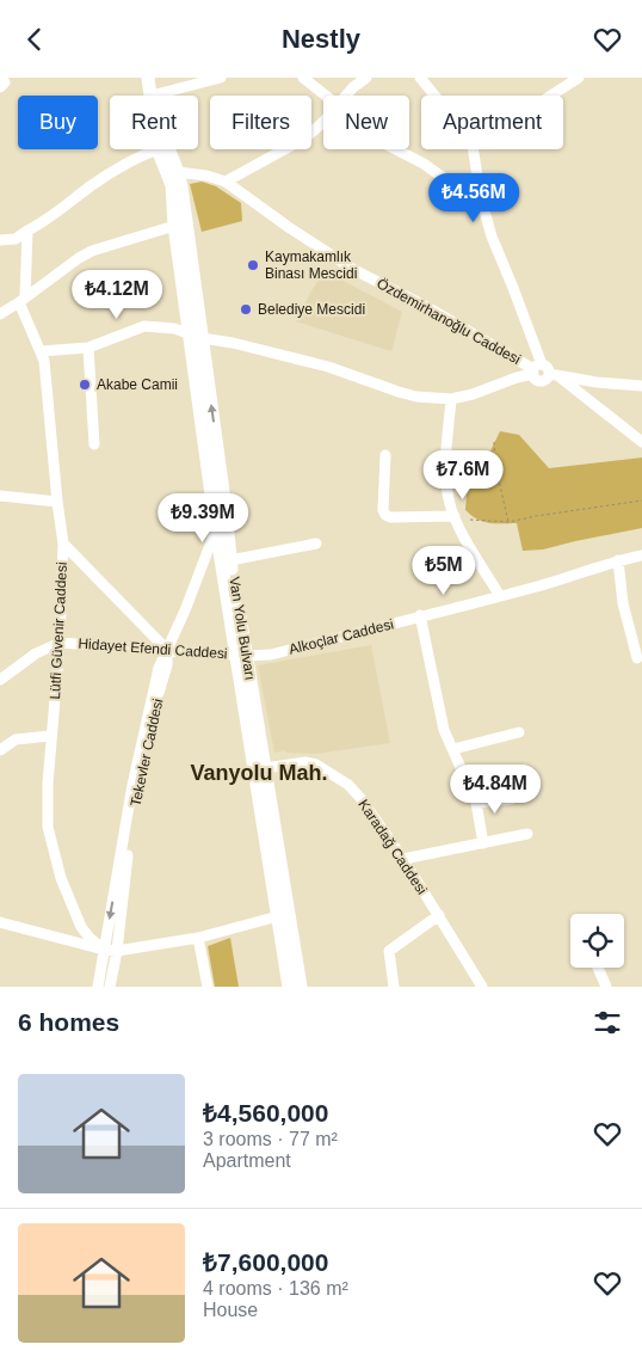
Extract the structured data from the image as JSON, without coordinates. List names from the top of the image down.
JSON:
{
  "streets": {
    "main road": ["Van Yolu Bulvarı"],
    "street": [
      "Özdemirhanoğlu Caddesi",
      "Lütfi Güvenir Caddesi",
      "Alkoçlar Caddesi",
      "Hidayet Efendi Caddesi",
      "Tekevler Caddesi",
      "Karadağ Caddesi"
    ]
  },
  "crossings": [
    ["Özdemirhanoğlu Caddesi", "Van Yolu Bulvarı"],
    ["Van Yolu Bulvarı", "Alkoçlar Caddesi"],
    ["Van Yolu Bulvarı", "Hidayet Efendi Caddesi"],
    ["Van Yolu Bulvarı", "Karadağ Caddesi"],
    ["Lütfi Güvenir Caddesi", "Hidayet Efendi Caddesi"],
    ["Alkoçlar Caddesi", "Hidayet Efendi Caddesi"],
    ["Hidayet Efendi Caddesi", "Tekevler Caddesi"]
  ],
  "districts": ["Vanyolu Mah."],
  "places": ["Kaymakamlık Binası Mescidi", "Belediye Mescidi", "Akabe Camii"],
  "page": {
    "header": "Nestly",
    "chip": [
      "Buy",
      "Rent",
      "Filters",
      "New",
      "Apartment"
    ],
    "price": [
      "₺4.56M",
      "₺4.12M",
      "₺7.6M",
      "₺9.39M",
      "₺5M",
      "₺4.84M"
    ],
    "heading": "6 homes",
    "list": [
      {
        "name": "₺4,560,000",
        "note": "3 rooms · 77 m² · Apartment"
      },
      {
        "name": "₺7,600,000",
        "note": "4 rooms · 136 m² · House"
      }
    ]
  }
}
